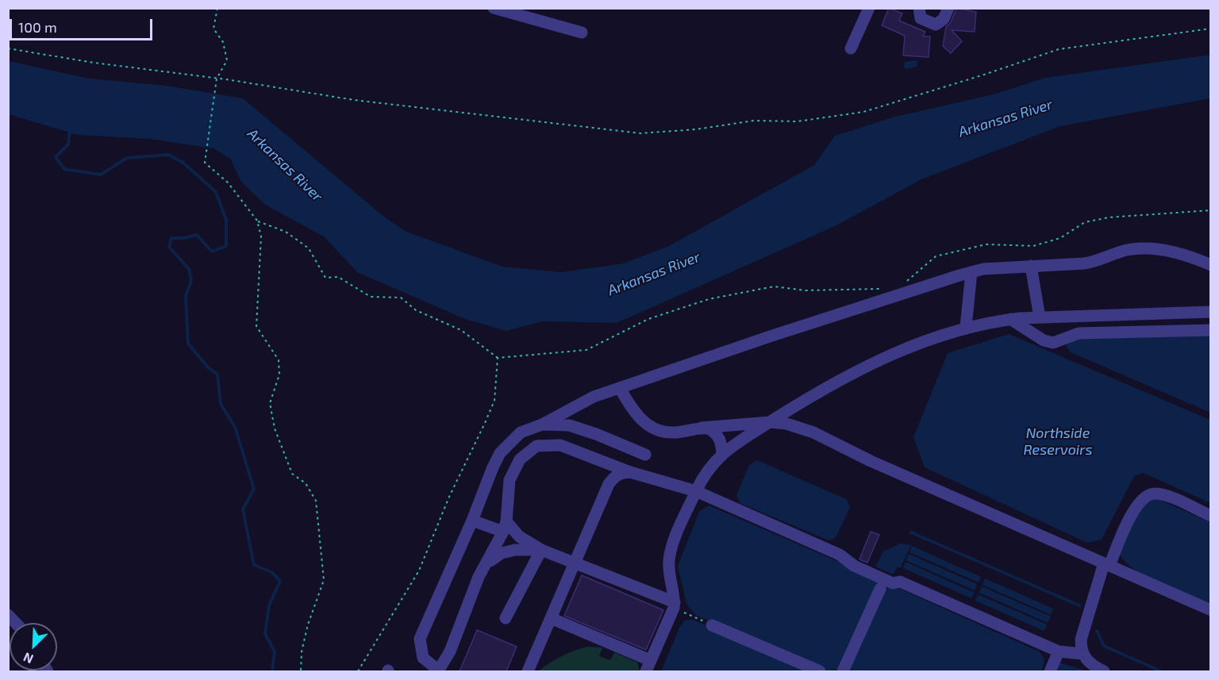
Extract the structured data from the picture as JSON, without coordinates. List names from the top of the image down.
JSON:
{
  "water": ["Arkansas River", "Northside Reservoirs"],
  "scale_bar": "100 m",
  "north": "bottom left"
}
